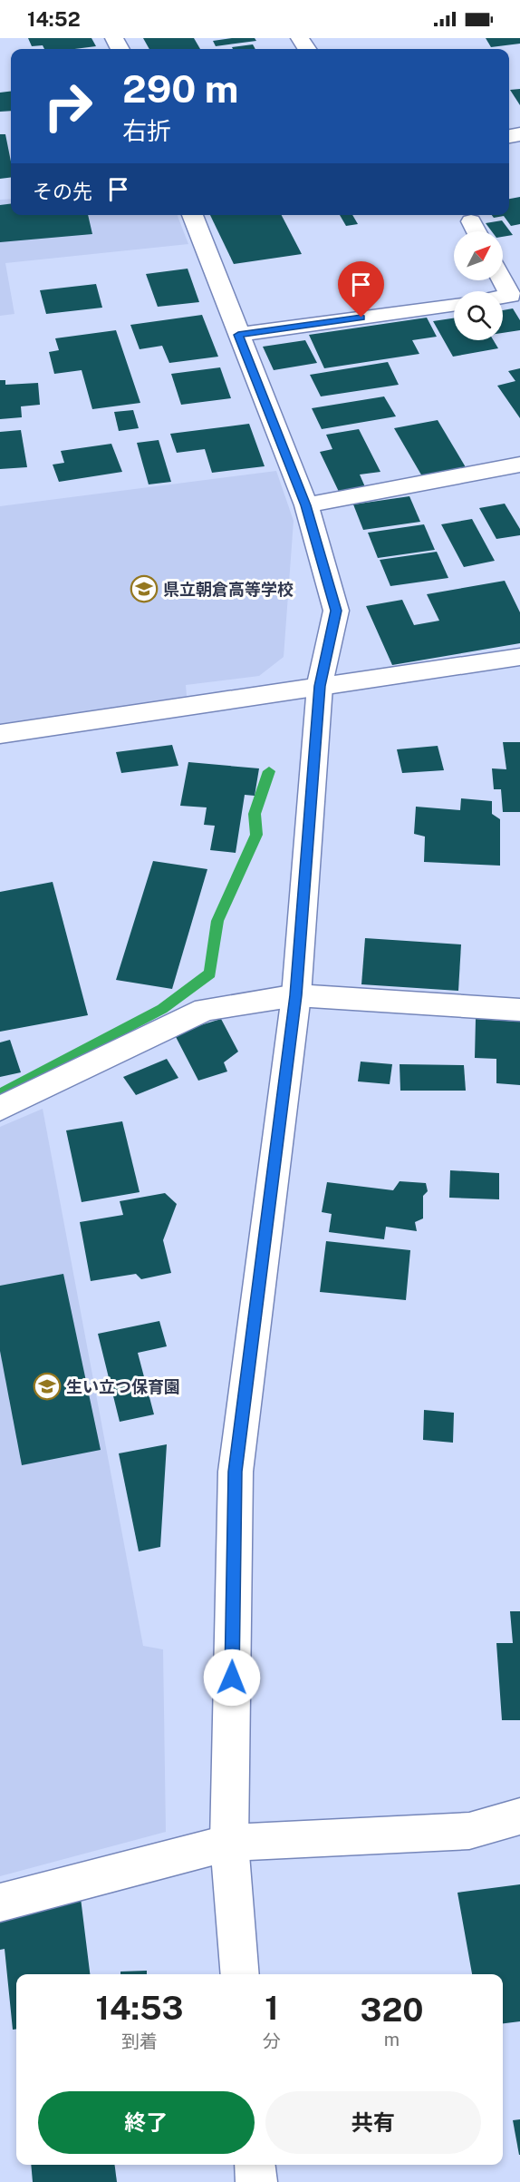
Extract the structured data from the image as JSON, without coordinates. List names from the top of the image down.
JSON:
{
  "places": {
    "school or university": ["県立朝倉高等学校", "生い立つ保育園"]
  },
  "north": "top right",
  "page": {
    "status": "14:52",
    "turn": ["290 m", "右折"],
    "then": "その先",
    "eta": [
      "14:53",
      "到着",
      "1",
      "分",
      "320",
      "m"
    ],
    "buttons": ["終了", "共有"]
  }
}
